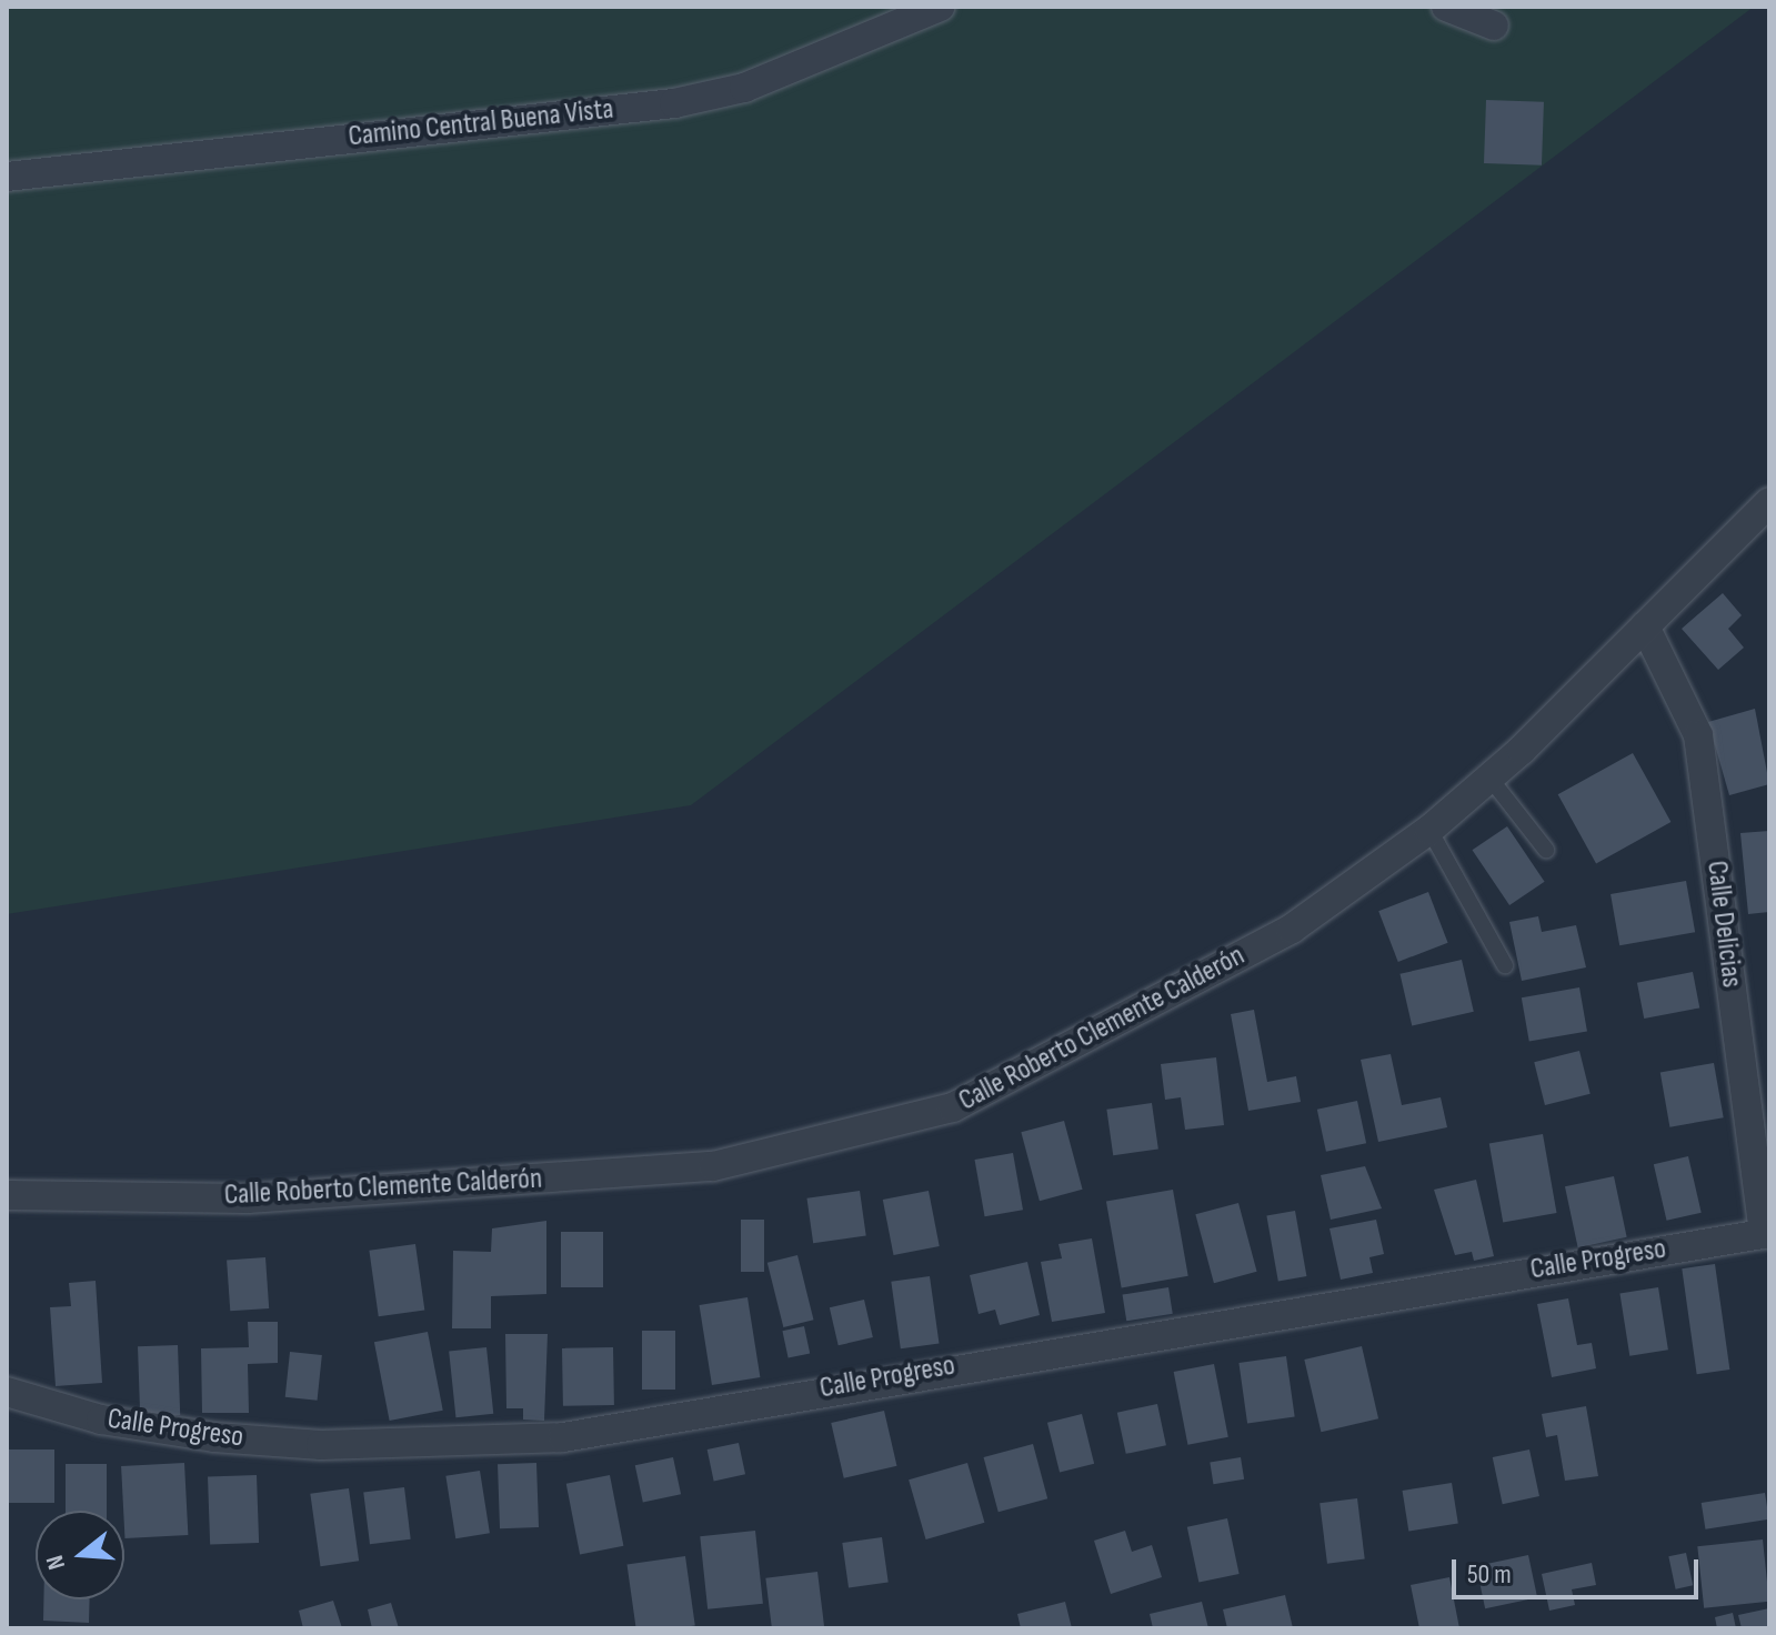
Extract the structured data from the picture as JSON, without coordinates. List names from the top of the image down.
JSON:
{
  "streets": {
    "street": [
      "Camino Central Buena Vista",
      "Calle Delicias",
      "Calle Roberto Clemente Calderón",
      "Calle Progreso"
    ]
  },
  "crossings": [
    ["Calle Delicias", "Calle Roberto Clemente Calderón"],
    ["Calle Delicias", "Calle Progreso"]
  ],
  "scale_bar": "50 m",
  "north": "left"
}
